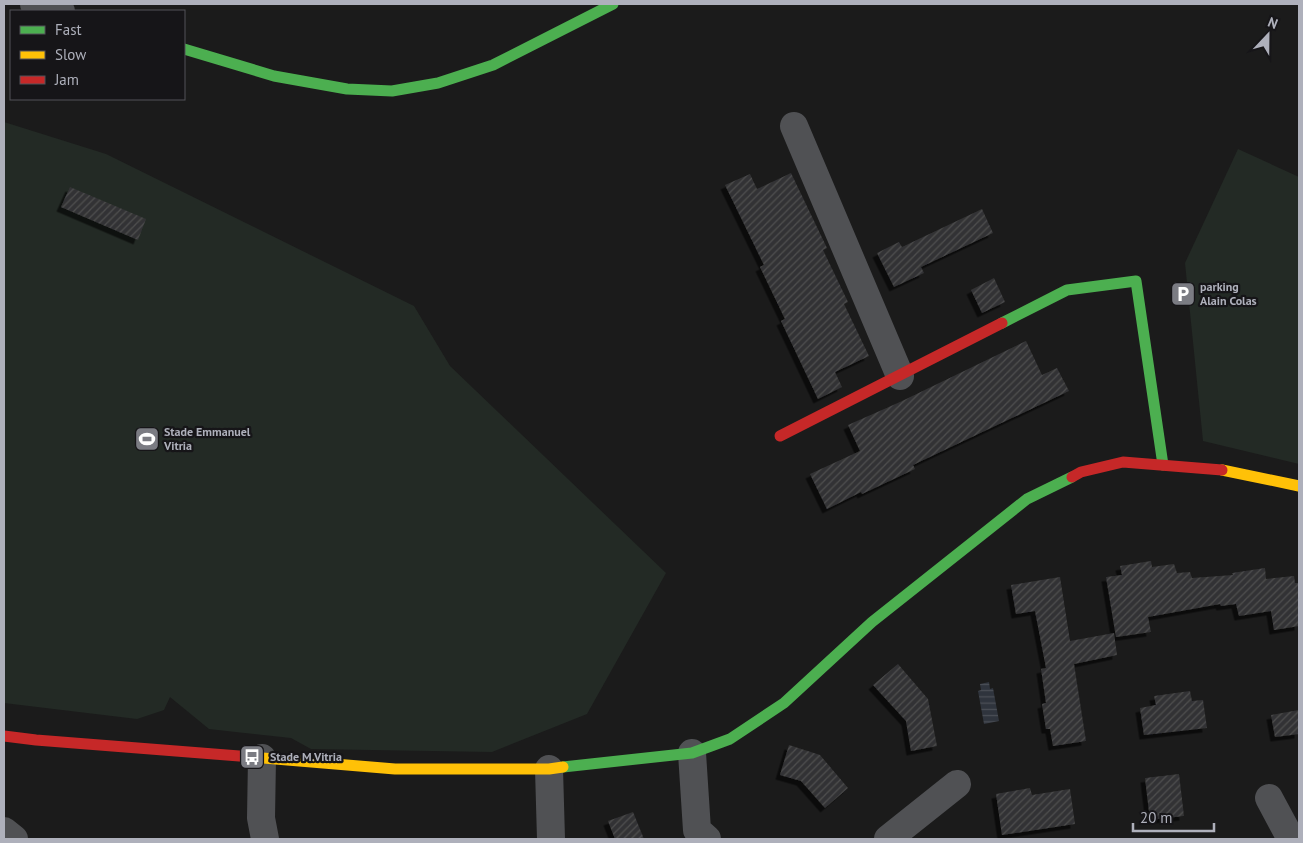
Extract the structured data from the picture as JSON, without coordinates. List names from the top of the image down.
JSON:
{
  "places": {
    "parking": ["parking Alain Colas"],
    "sports": ["Stade Emmanuel Vitria"],
    "bus stop": ["Stade M.Vitria"]
  },
  "legend": ["Fast", "Slow", "Jam"],
  "scale_bar": "20 m",
  "north": "top"
}
